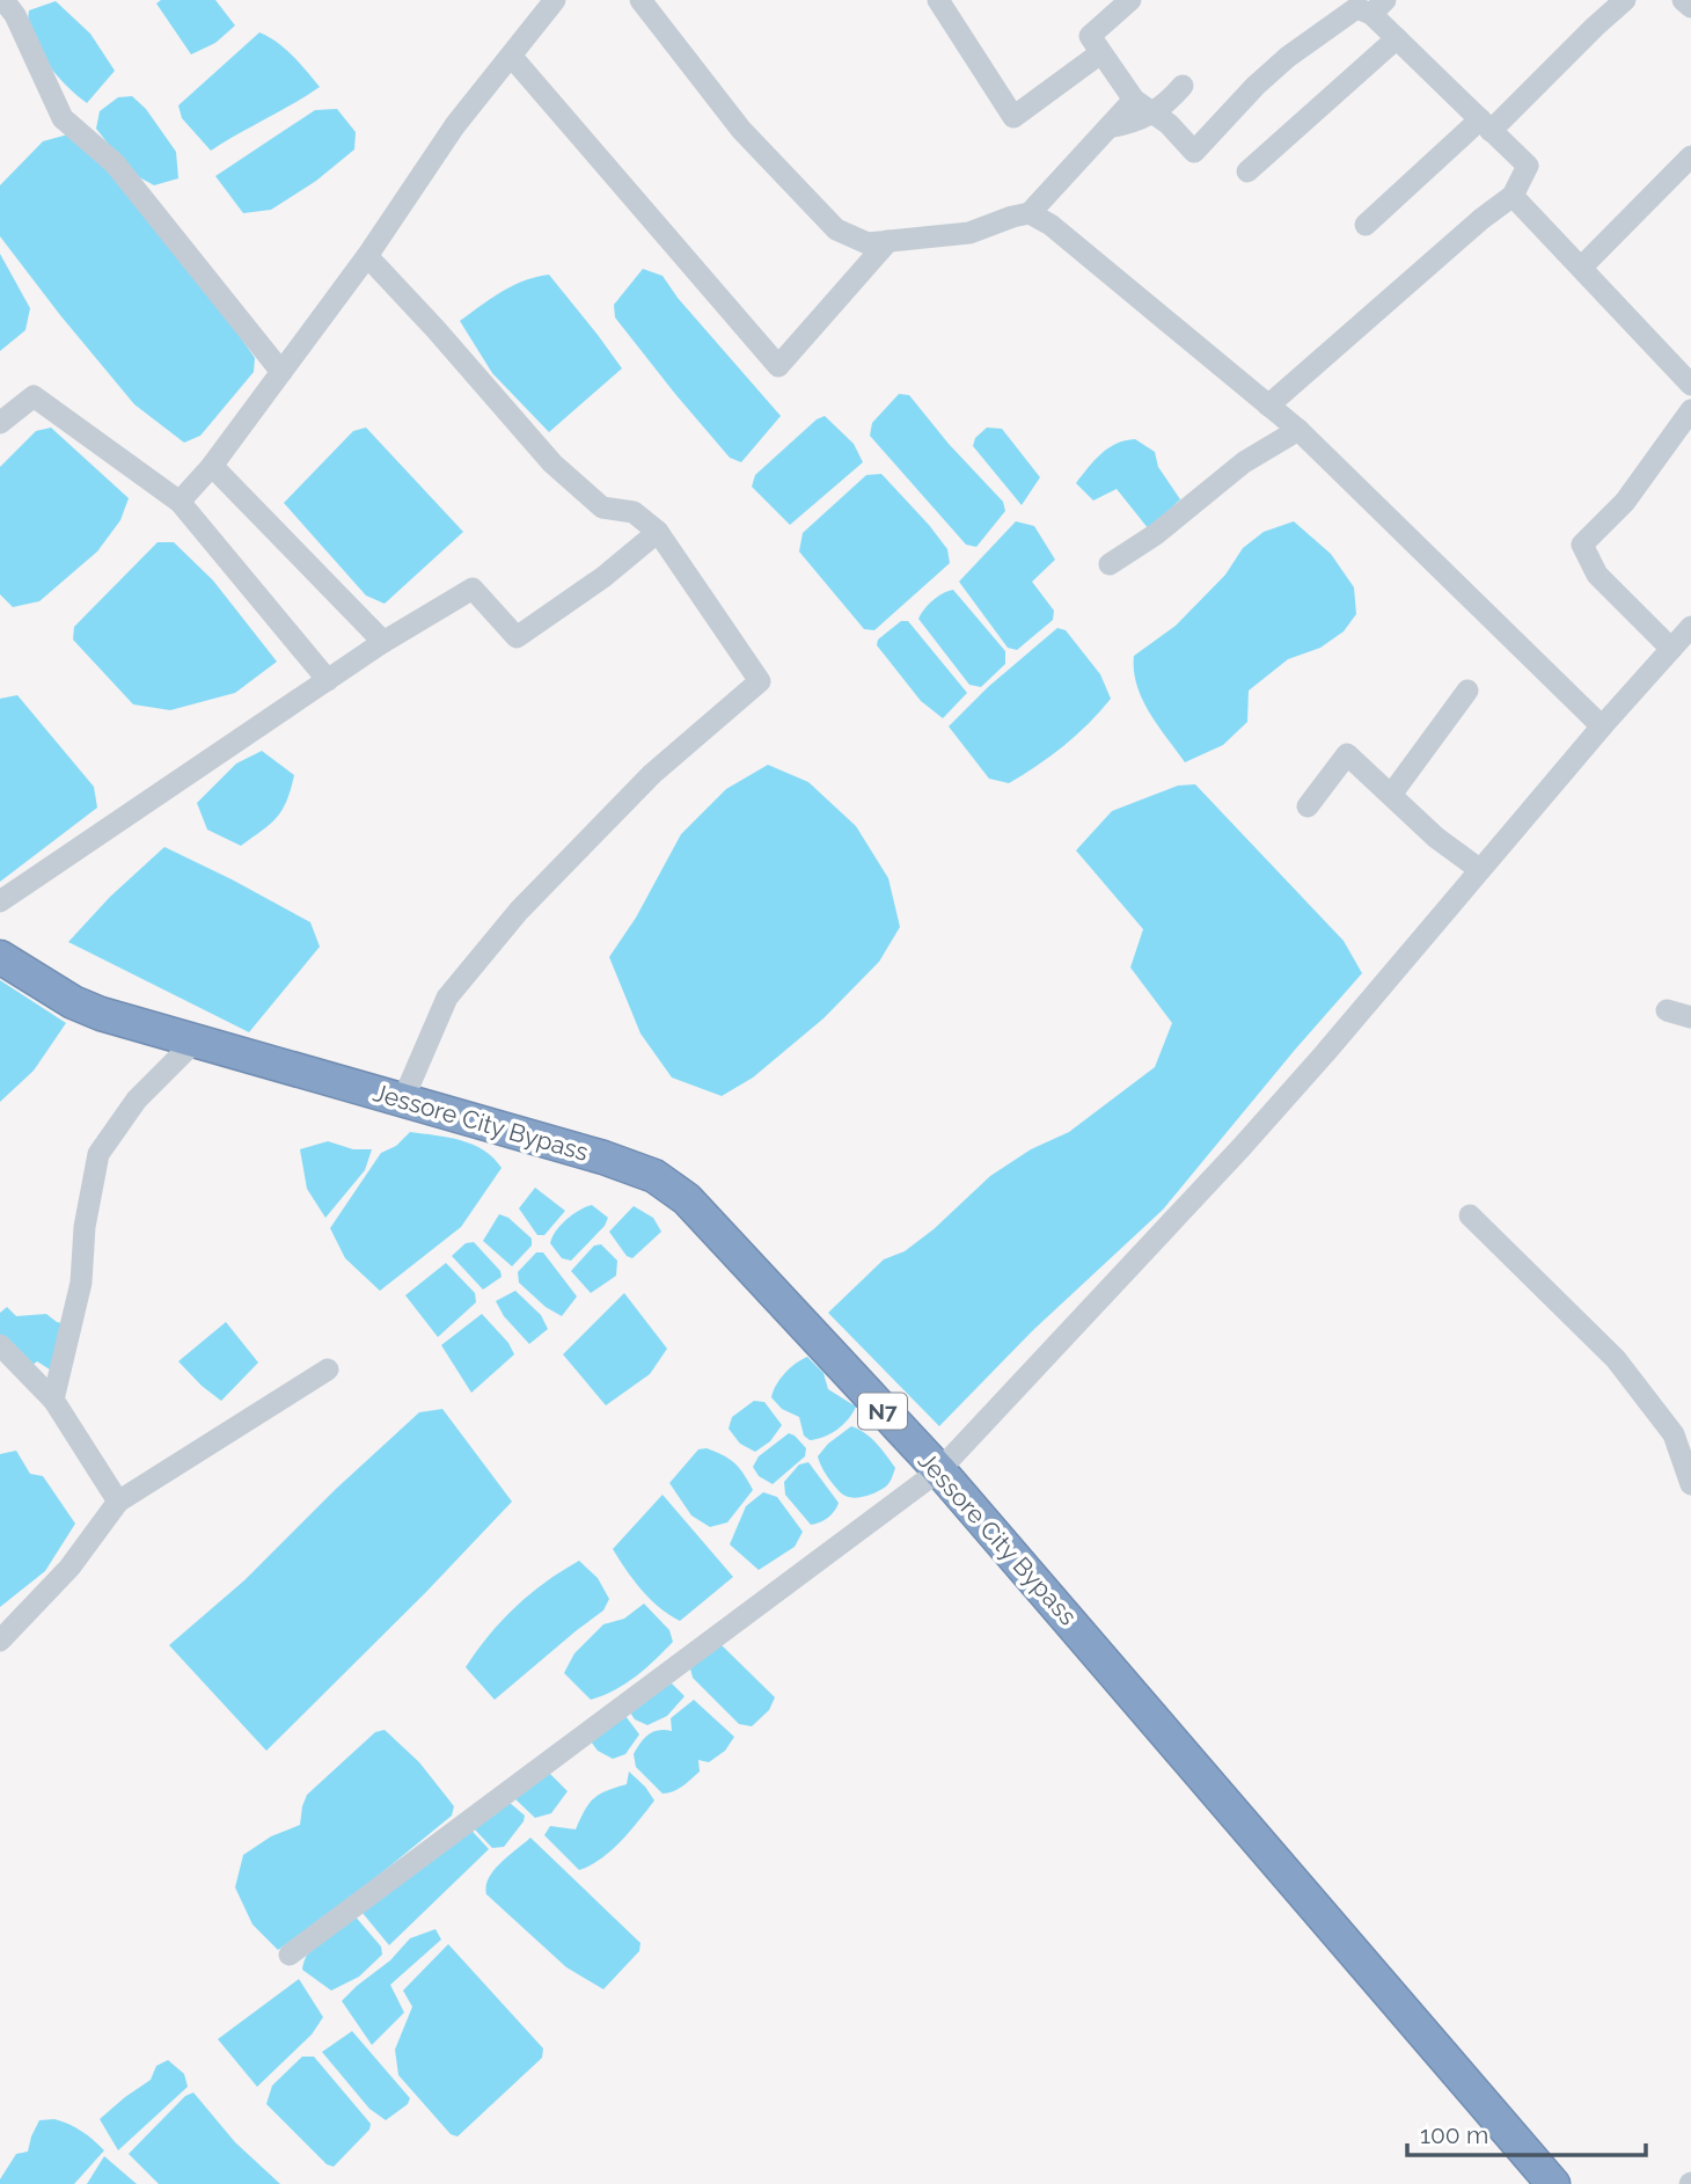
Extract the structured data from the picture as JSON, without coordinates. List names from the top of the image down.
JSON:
{
  "streets": {
    "highway": ["Jessore City Bypass", "N7"]
  },
  "scale_bar": "100 m"
}
